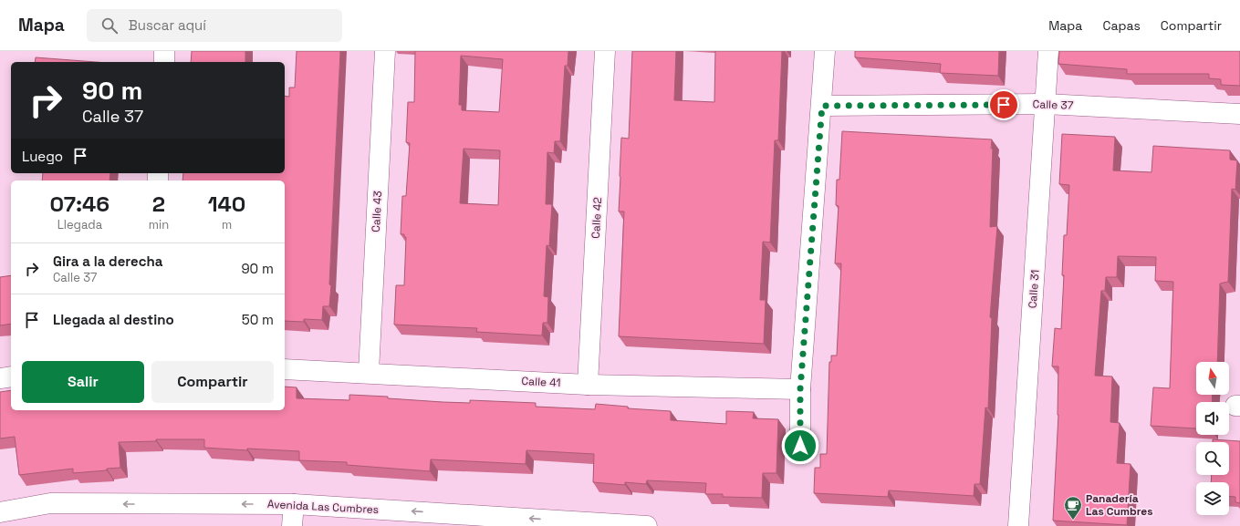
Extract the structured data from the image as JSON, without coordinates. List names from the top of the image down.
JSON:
{
  "streets": {
    "street": [
      "Calle 37",
      "Calle 43",
      "Calle 42",
      "Calle 31",
      "Calle 41",
      "Avenida Las Cumbres"
    ]
  },
  "crossings": [
    ["Calle 37", "Calle 31"],
    ["Calle 43", "Calle 41"],
    ["Calle 42", "Calle 41"]
  ],
  "one_way": ["Avenida Las Cumbres"],
  "places": {
    "cafe": ["Panadería Las Cumbres"]
  },
  "north": "top",
  "page": {
    "header": "Mapa",
    "search": "Buscar aquí",
    "nav": ["Mapa", "Capas", "Compartir"],
    "turn": ["90 m", "Calle 37"],
    "then": "Luego",
    "eta": [
      "07:46",
      "Llegada",
      "2",
      "min",
      "140",
      "m"
    ],
    "list": [
      {
        "name": "Gira a la derecha",
        "note": "Calle 37",
        "value": "90 m"
      },
      {
        "name": "Llegada al destino",
        "value": "50 m"
      }
    ],
    "buttons": ["Salir", "Compartir"]
  }
}
